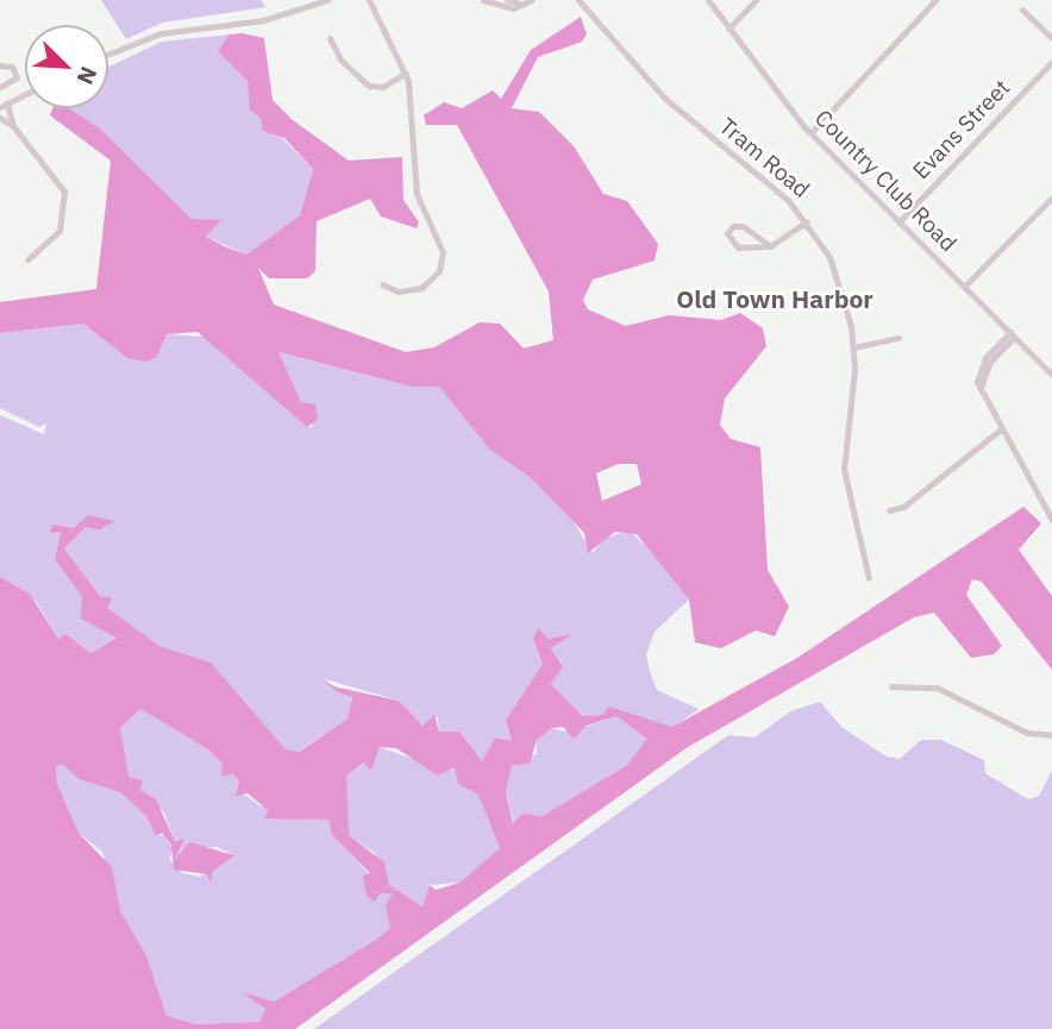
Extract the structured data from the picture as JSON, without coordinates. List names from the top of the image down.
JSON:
{
  "streets": {
    "street": ["Evans Street", "Tram Road", "Country Club Road"]
  },
  "crossings": [
    ["Evans Street", "Country Club Road"]
  ],
  "districts": ["Old Town Harbor"],
  "north": "bottom right"
}
